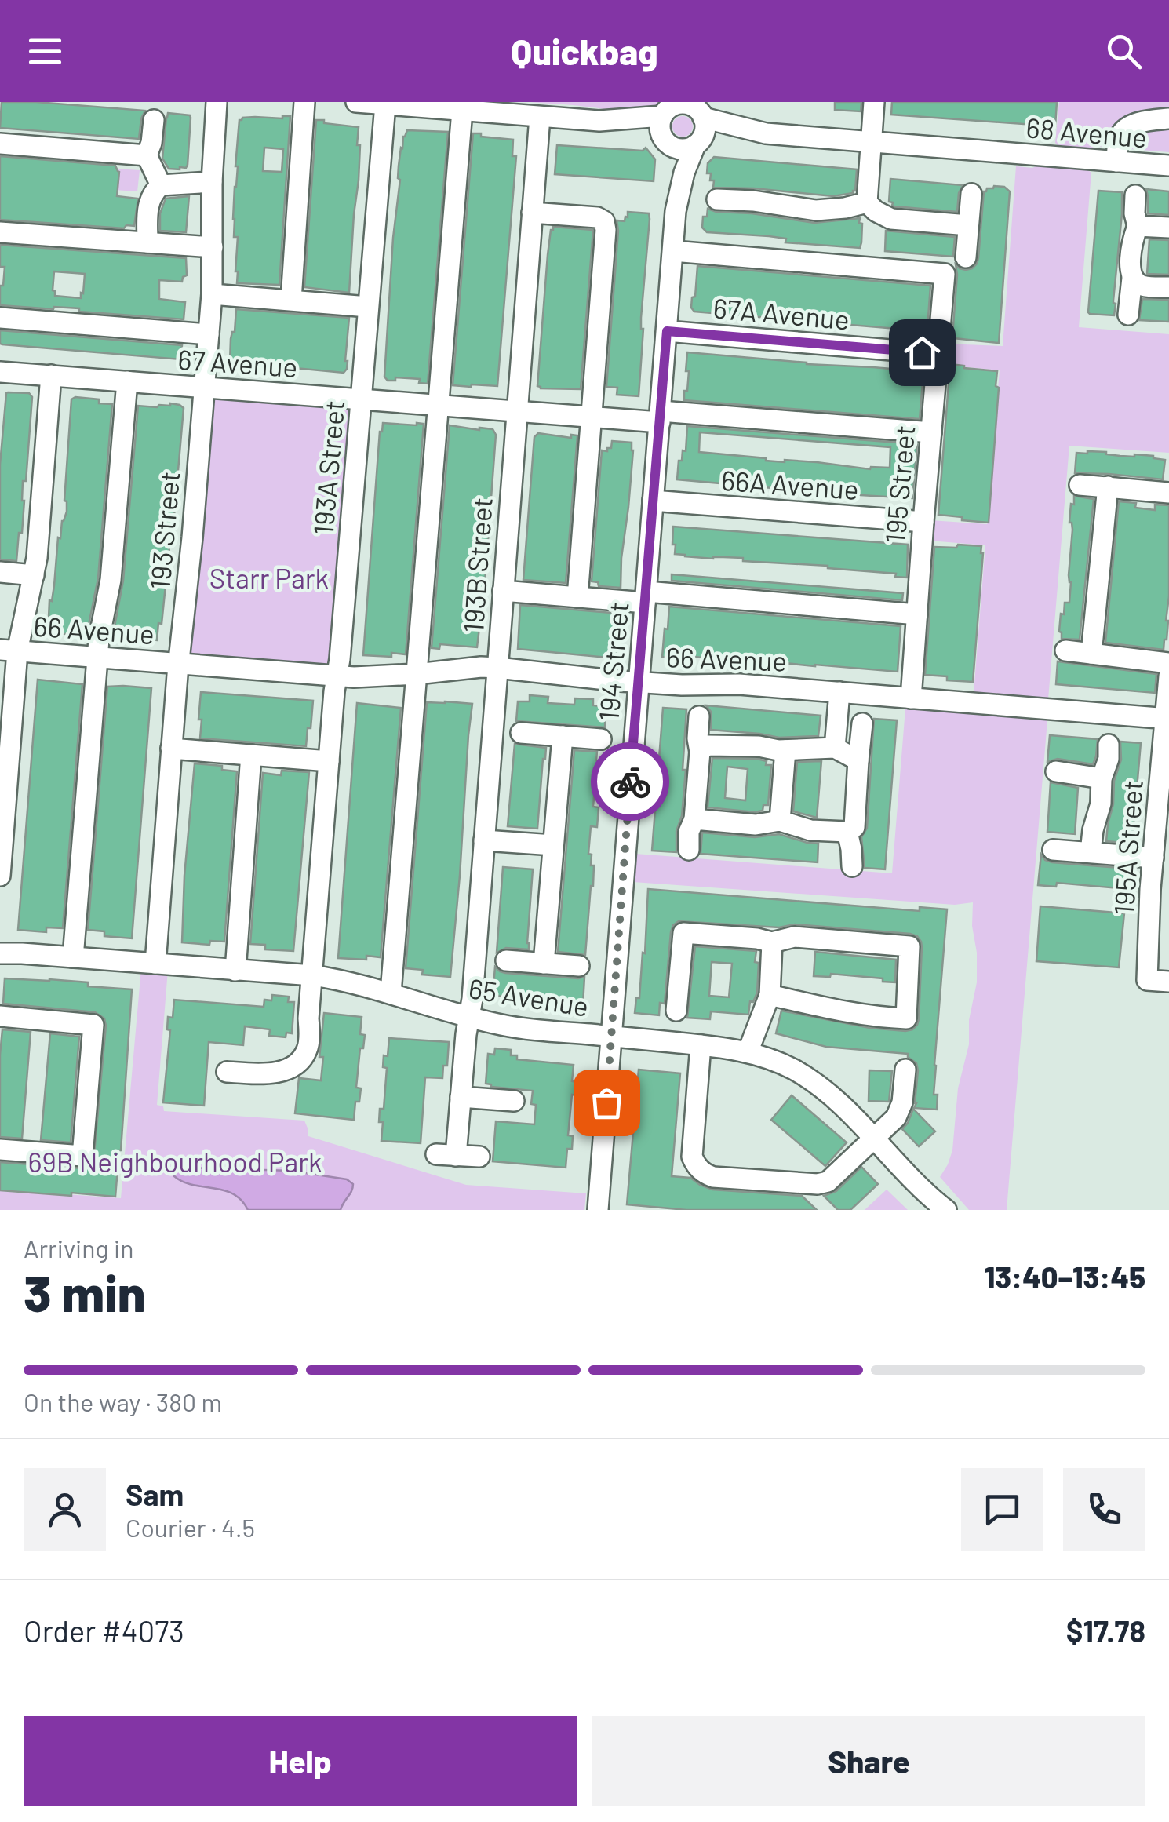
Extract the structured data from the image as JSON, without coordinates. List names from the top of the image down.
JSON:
{
  "streets": {
    "street": [
      "68 Avenue",
      "67A Avenue",
      "67 Avenue",
      "193A Street",
      "66A Avenue",
      "195 Street",
      "193 Street",
      "193B Street",
      "66 Avenue",
      "194 Street",
      "195A Street",
      "65 Avenue"
    ]
  },
  "crossings": [
    ["68 Avenue", "194 Street"],
    ["67A Avenue", "195 Street"],
    ["67A Avenue", "194 Street"],
    ["67 Avenue", "193A Street"],
    ["67 Avenue", "195 Street"],
    ["67 Avenue", "193 Street"],
    ["67 Avenue", "193B Street"],
    ["67 Avenue", "194 Street"],
    ["193A Street", "66 Avenue"],
    ["193A Street", "65 Avenue"],
    ["66A Avenue", "195 Street"],
    ["66A Avenue", "194 Street"],
    ["195 Street", "66 Avenue"],
    ["195 Street", "194 Street"],
    ["193 Street", "66 Avenue"],
    ["193 Street", "65 Avenue"],
    ["193B Street", "66 Avenue"],
    ["193B Street", "65 Avenue"],
    ["66 Avenue", "194 Street"],
    ["66 Avenue", "195A Street"],
    ["194 Street", "65 Avenue"]
  ],
  "parks": ["Starr Park", "69B Neighbourhood Park"],
  "page": {
    "header": "Quickbag",
    "heading": ["3 min", "Arriving in", "13:40–13:45"],
    "panel": [
      "Sam",
      "Courier · 4.5",
      "Order #4073",
      "$17.78"
    ],
    "bar": "On the way · 380 m",
    "buttons": ["Help", "Share"]
  }
}
